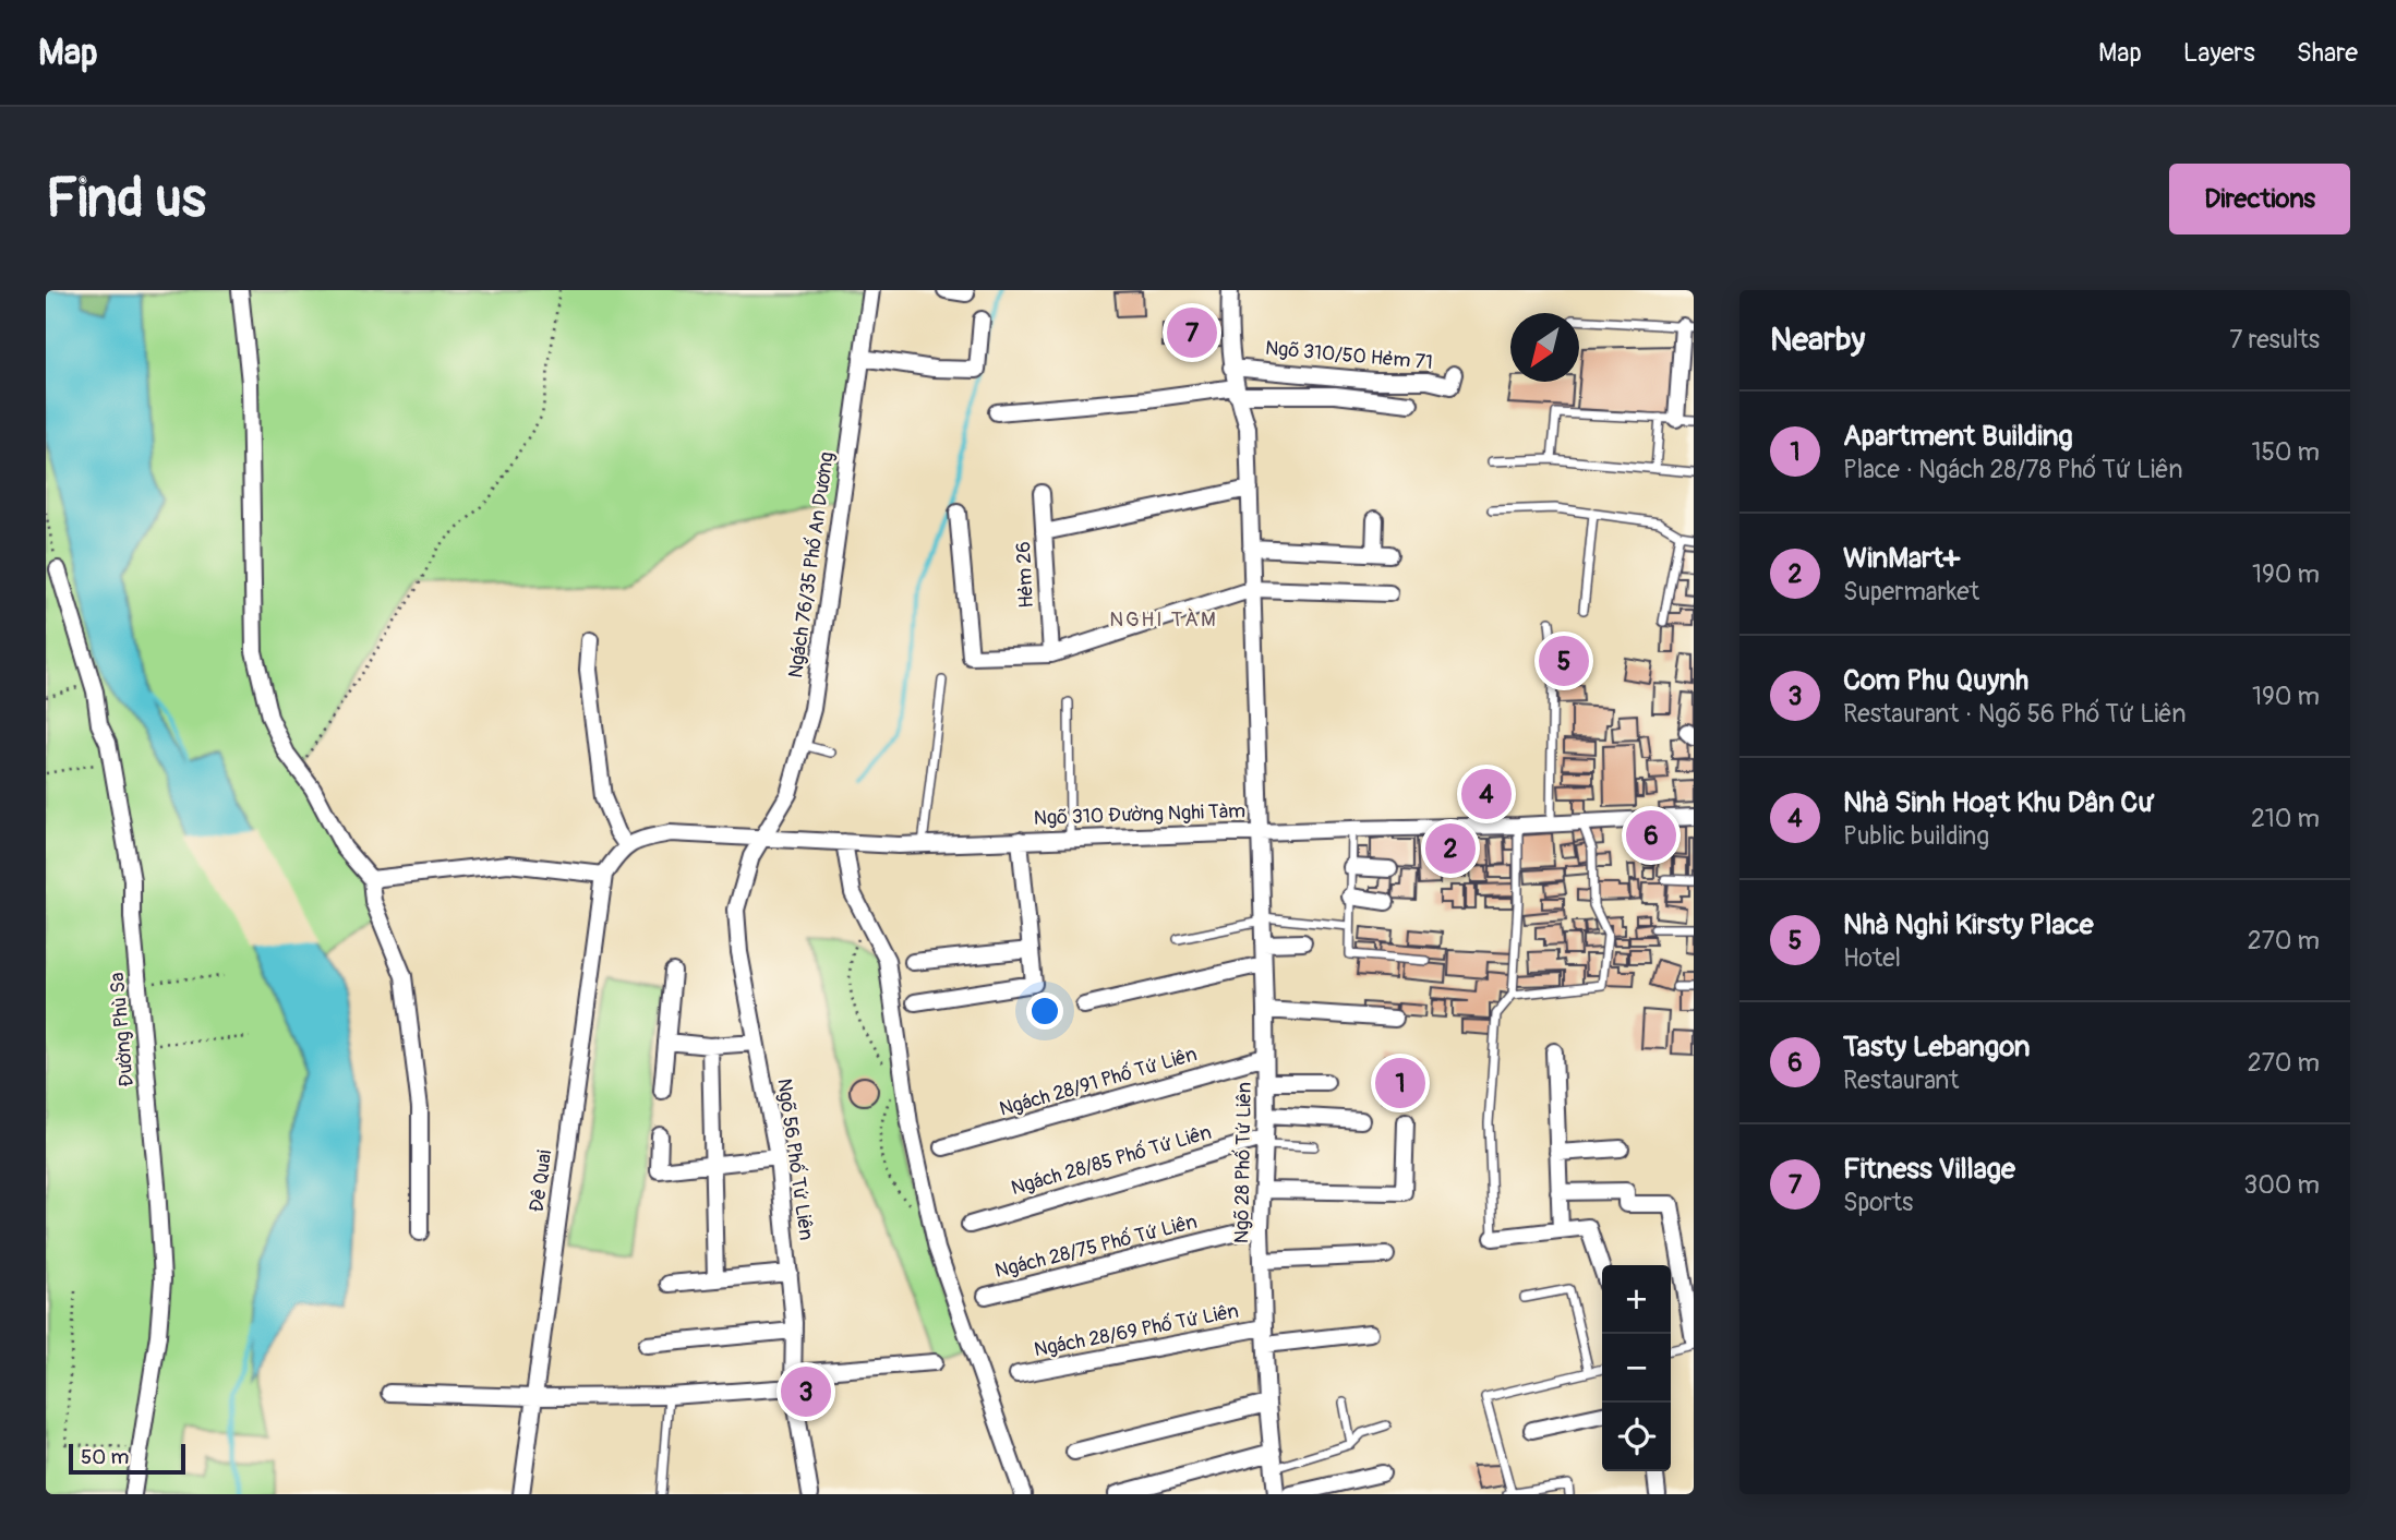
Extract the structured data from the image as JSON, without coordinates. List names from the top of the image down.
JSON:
{
  "streets": {
    "street": [
      "Ngõ 310/50 Hẻm 71",
      "Ngách 76/35 Phố An Dương",
      "Hẻm 26",
      "Ngõ 310 Đường Nghi Tàm",
      "Đường Phù Sa",
      "Ngách 28/91 Phố Tứ Liên",
      "Ngõ 56 Phố Tứ Liên",
      "Ngách 28/85 Phố Tứ Liên",
      "Ngõ 28 Phố Tứ Liên",
      "Đê Quai",
      "Ngách 28/75 Phố Tứ Liên",
      "Ngách 28/69 Phố Tứ Liên"
    ]
  },
  "crossings": [
    ["Ngõ 310/50 Hẻm 71", "Ngõ 28 Phố Tứ Liên"],
    ["Ngách 76/35 Phố An Dương", "Ngõ 310 Đường Nghi Tàm"],
    ["Ngách 76/35 Phố An Dương", "Ngõ 56 Phố Tứ Liên"],
    ["Ngõ 310 Đường Nghi Tàm", "Ngõ 56 Phố Tứ Liên"],
    ["Ngõ 310 Đường Nghi Tàm", "Ngõ 28 Phố Tứ Liên"],
    ["Ngách 28/91 Phố Tứ Liên", "Ngõ 28 Phố Tứ Liên"],
    ["Ngách 28/85 Phố Tứ Liên", "Ngõ 28 Phố Tứ Liên"],
    ["Ngõ 28 Phố Tứ Liên", "Ngách 28/75 Phố Tứ Liên"],
    ["Ngõ 28 Phố Tứ Liên", "Ngách 28/69 Phố Tứ Liên"]
  ],
  "districts": ["NGHI TÀM"],
  "scale_bar": "50 m",
  "north": "bottom left",
  "page": {
    "header": "Map",
    "nav": ["Map", "Layers", "Share"],
    "buttons": "Directions",
    "title": "Find us",
    "heading": ["Nearby", "7 results"],
    "pins": [
      "7",
      "5",
      "4",
      "6",
      "2",
      "1",
      "3"
    ],
    "list": [
      {
        "mark": "1",
        "name": "Apartment Building",
        "note": "Place · Ngách 28/78 Phố Tứ Liên",
        "value": "150 m"
      },
      {
        "mark": "2",
        "name": "WinMart+",
        "note": "Supermarket",
        "value": "190 m"
      },
      {
        "mark": "3",
        "name": "Com Phu Quynh",
        "note": "Restaurant · Ngõ 56 Phố Tứ Liên",
        "value": "190 m"
      },
      {
        "mark": "4",
        "name": "Nhà Sinh Hoạt Khu Dân Cư",
        "note": "Public building",
        "value": "210 m"
      },
      {
        "mark": "5",
        "name": "Nhà Nghỉ Kirsty Place",
        "note": "Hotel",
        "value": "270 m"
      },
      {
        "mark": "6",
        "name": "Tasty Lebangon",
        "note": "Restaurant",
        "value": "270 m"
      },
      {
        "mark": "7",
        "name": "Fitness Village",
        "note": "Sports",
        "value": "300 m"
      }
    ],
    "map_buttons": ["+", "−"],
    "scale": "50 m"
  }
}
